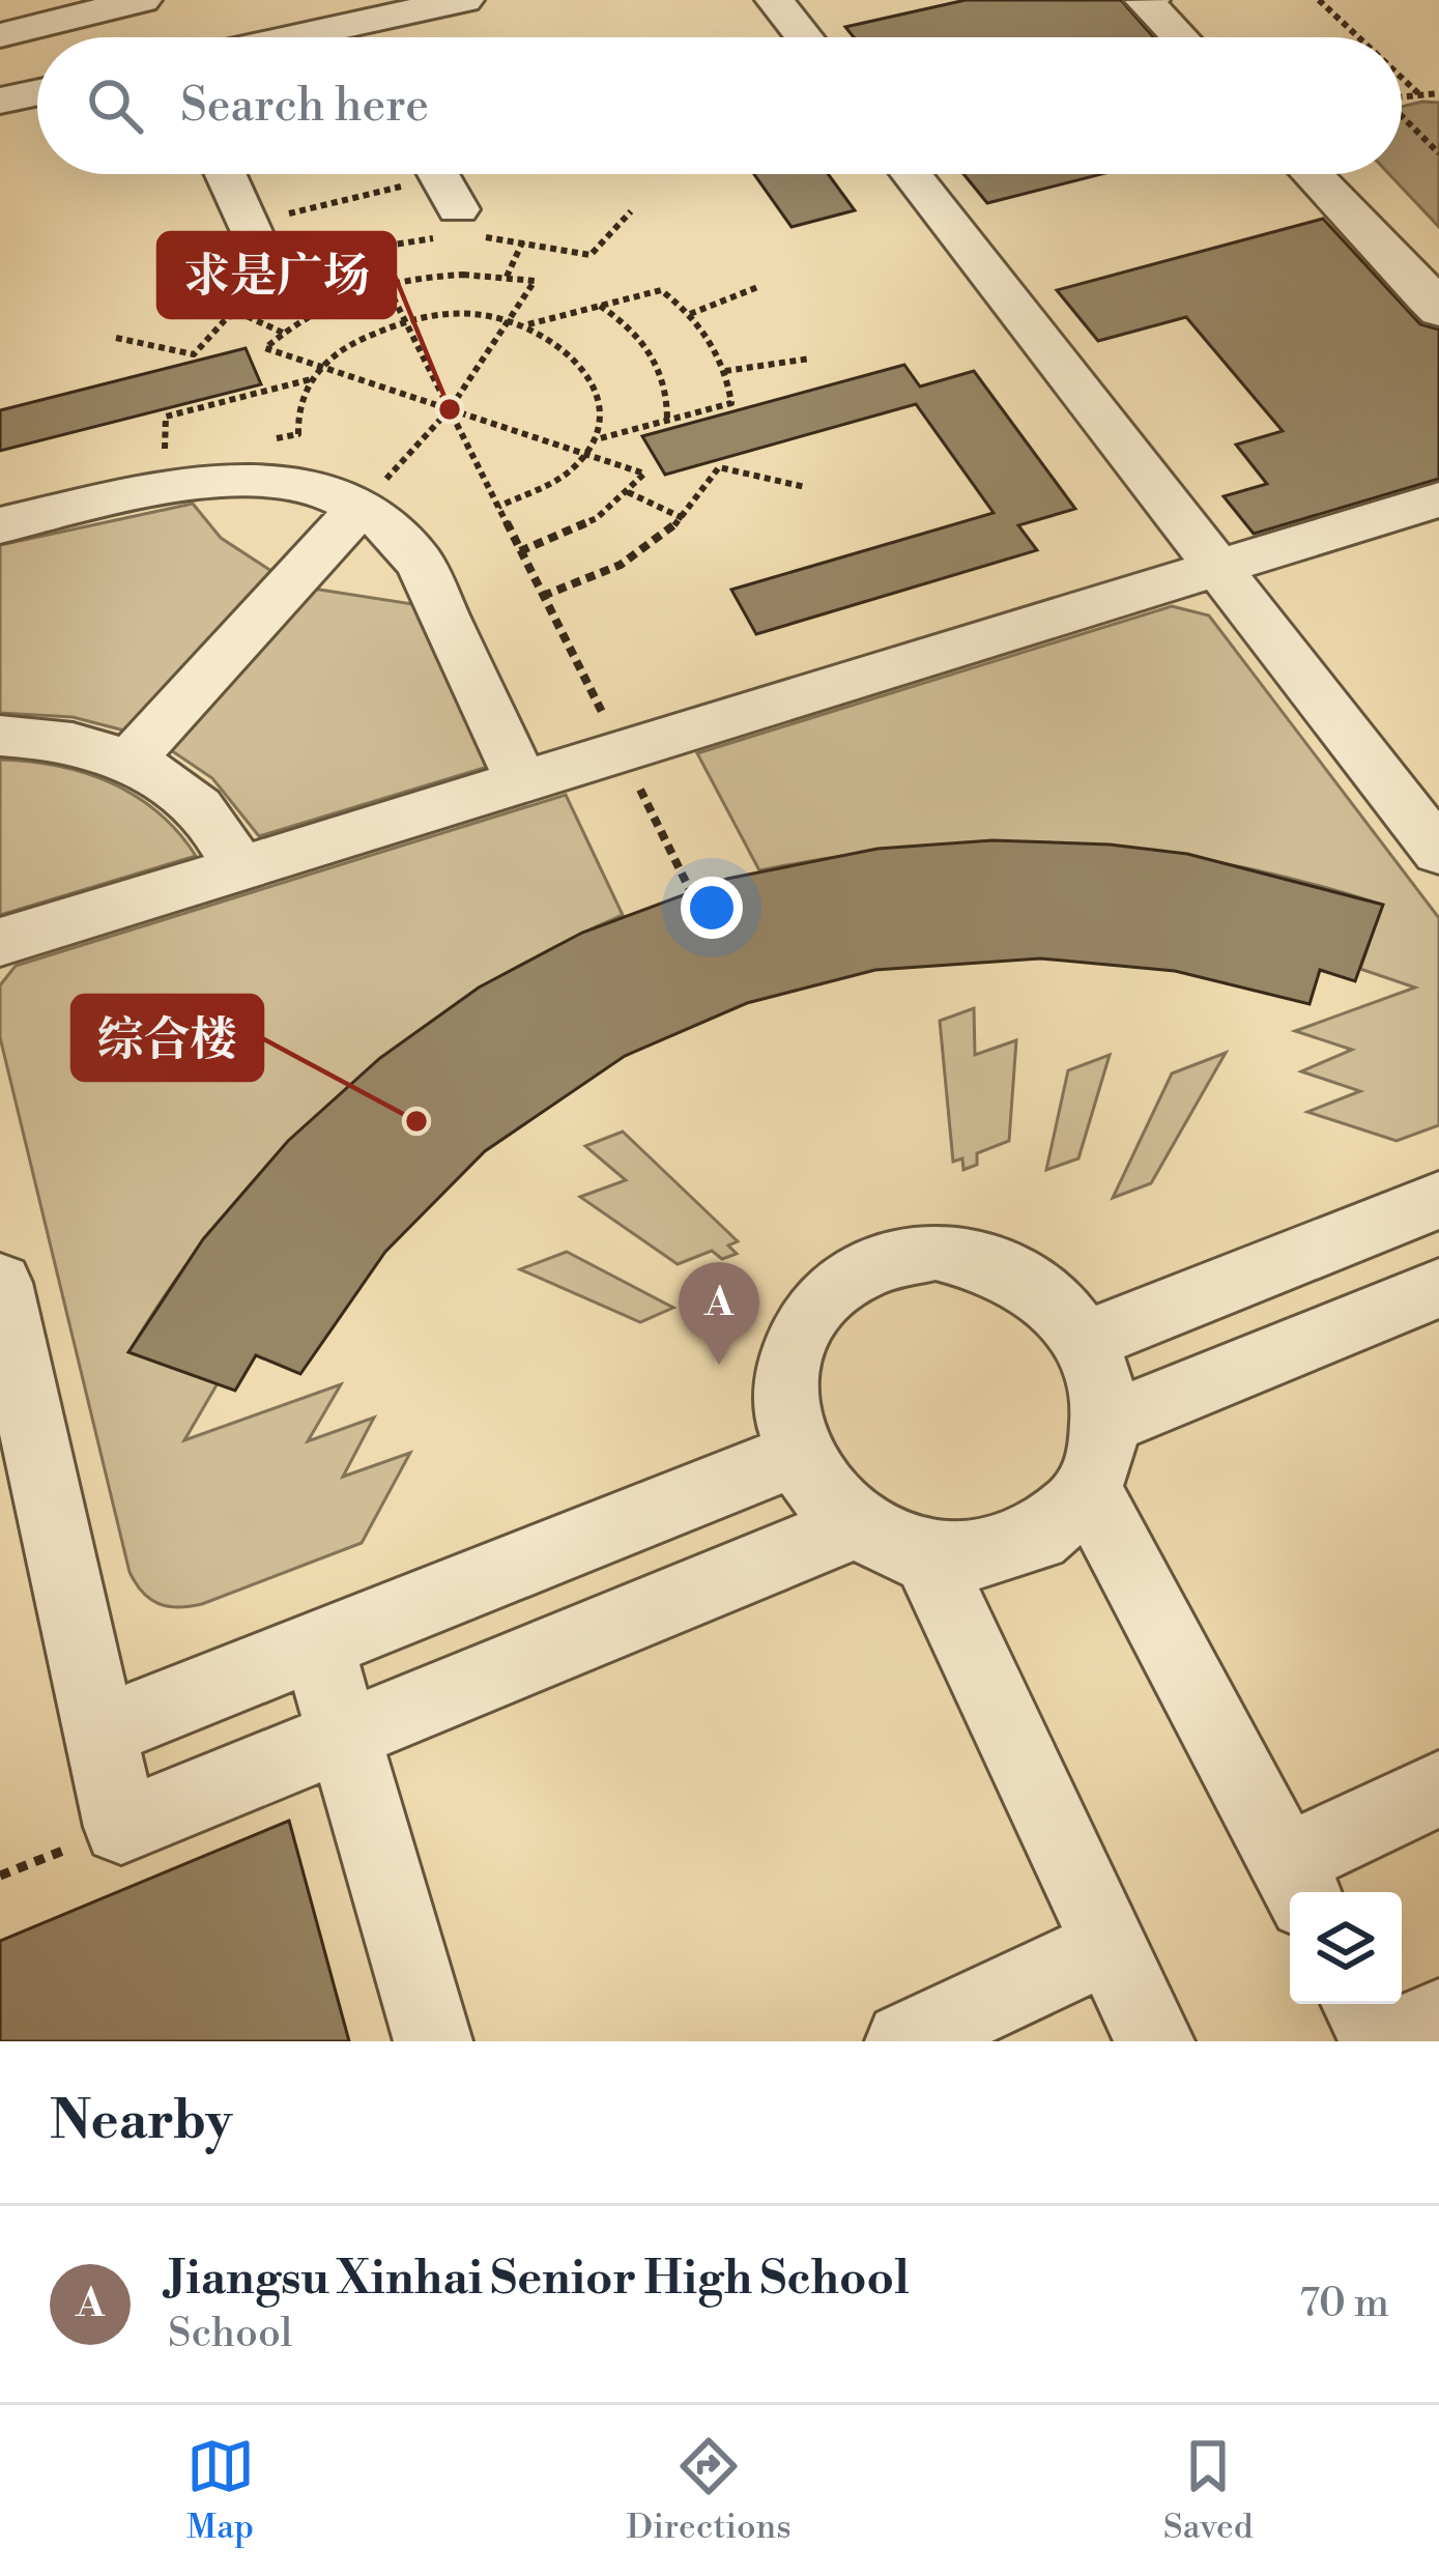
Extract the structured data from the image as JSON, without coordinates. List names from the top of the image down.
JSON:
{
  "places": ["求是广场", "综合楼"],
  "page": {
    "search": "Search here",
    "pins": "A",
    "heading": "Nearby",
    "list": [
      {
        "mark": "A",
        "name": "Jiangsu Xinhai Senior High School",
        "note": "School",
        "value": "70 m"
      }
    ],
    "nav": ["Map", "Directions", "Saved"]
  }
}
